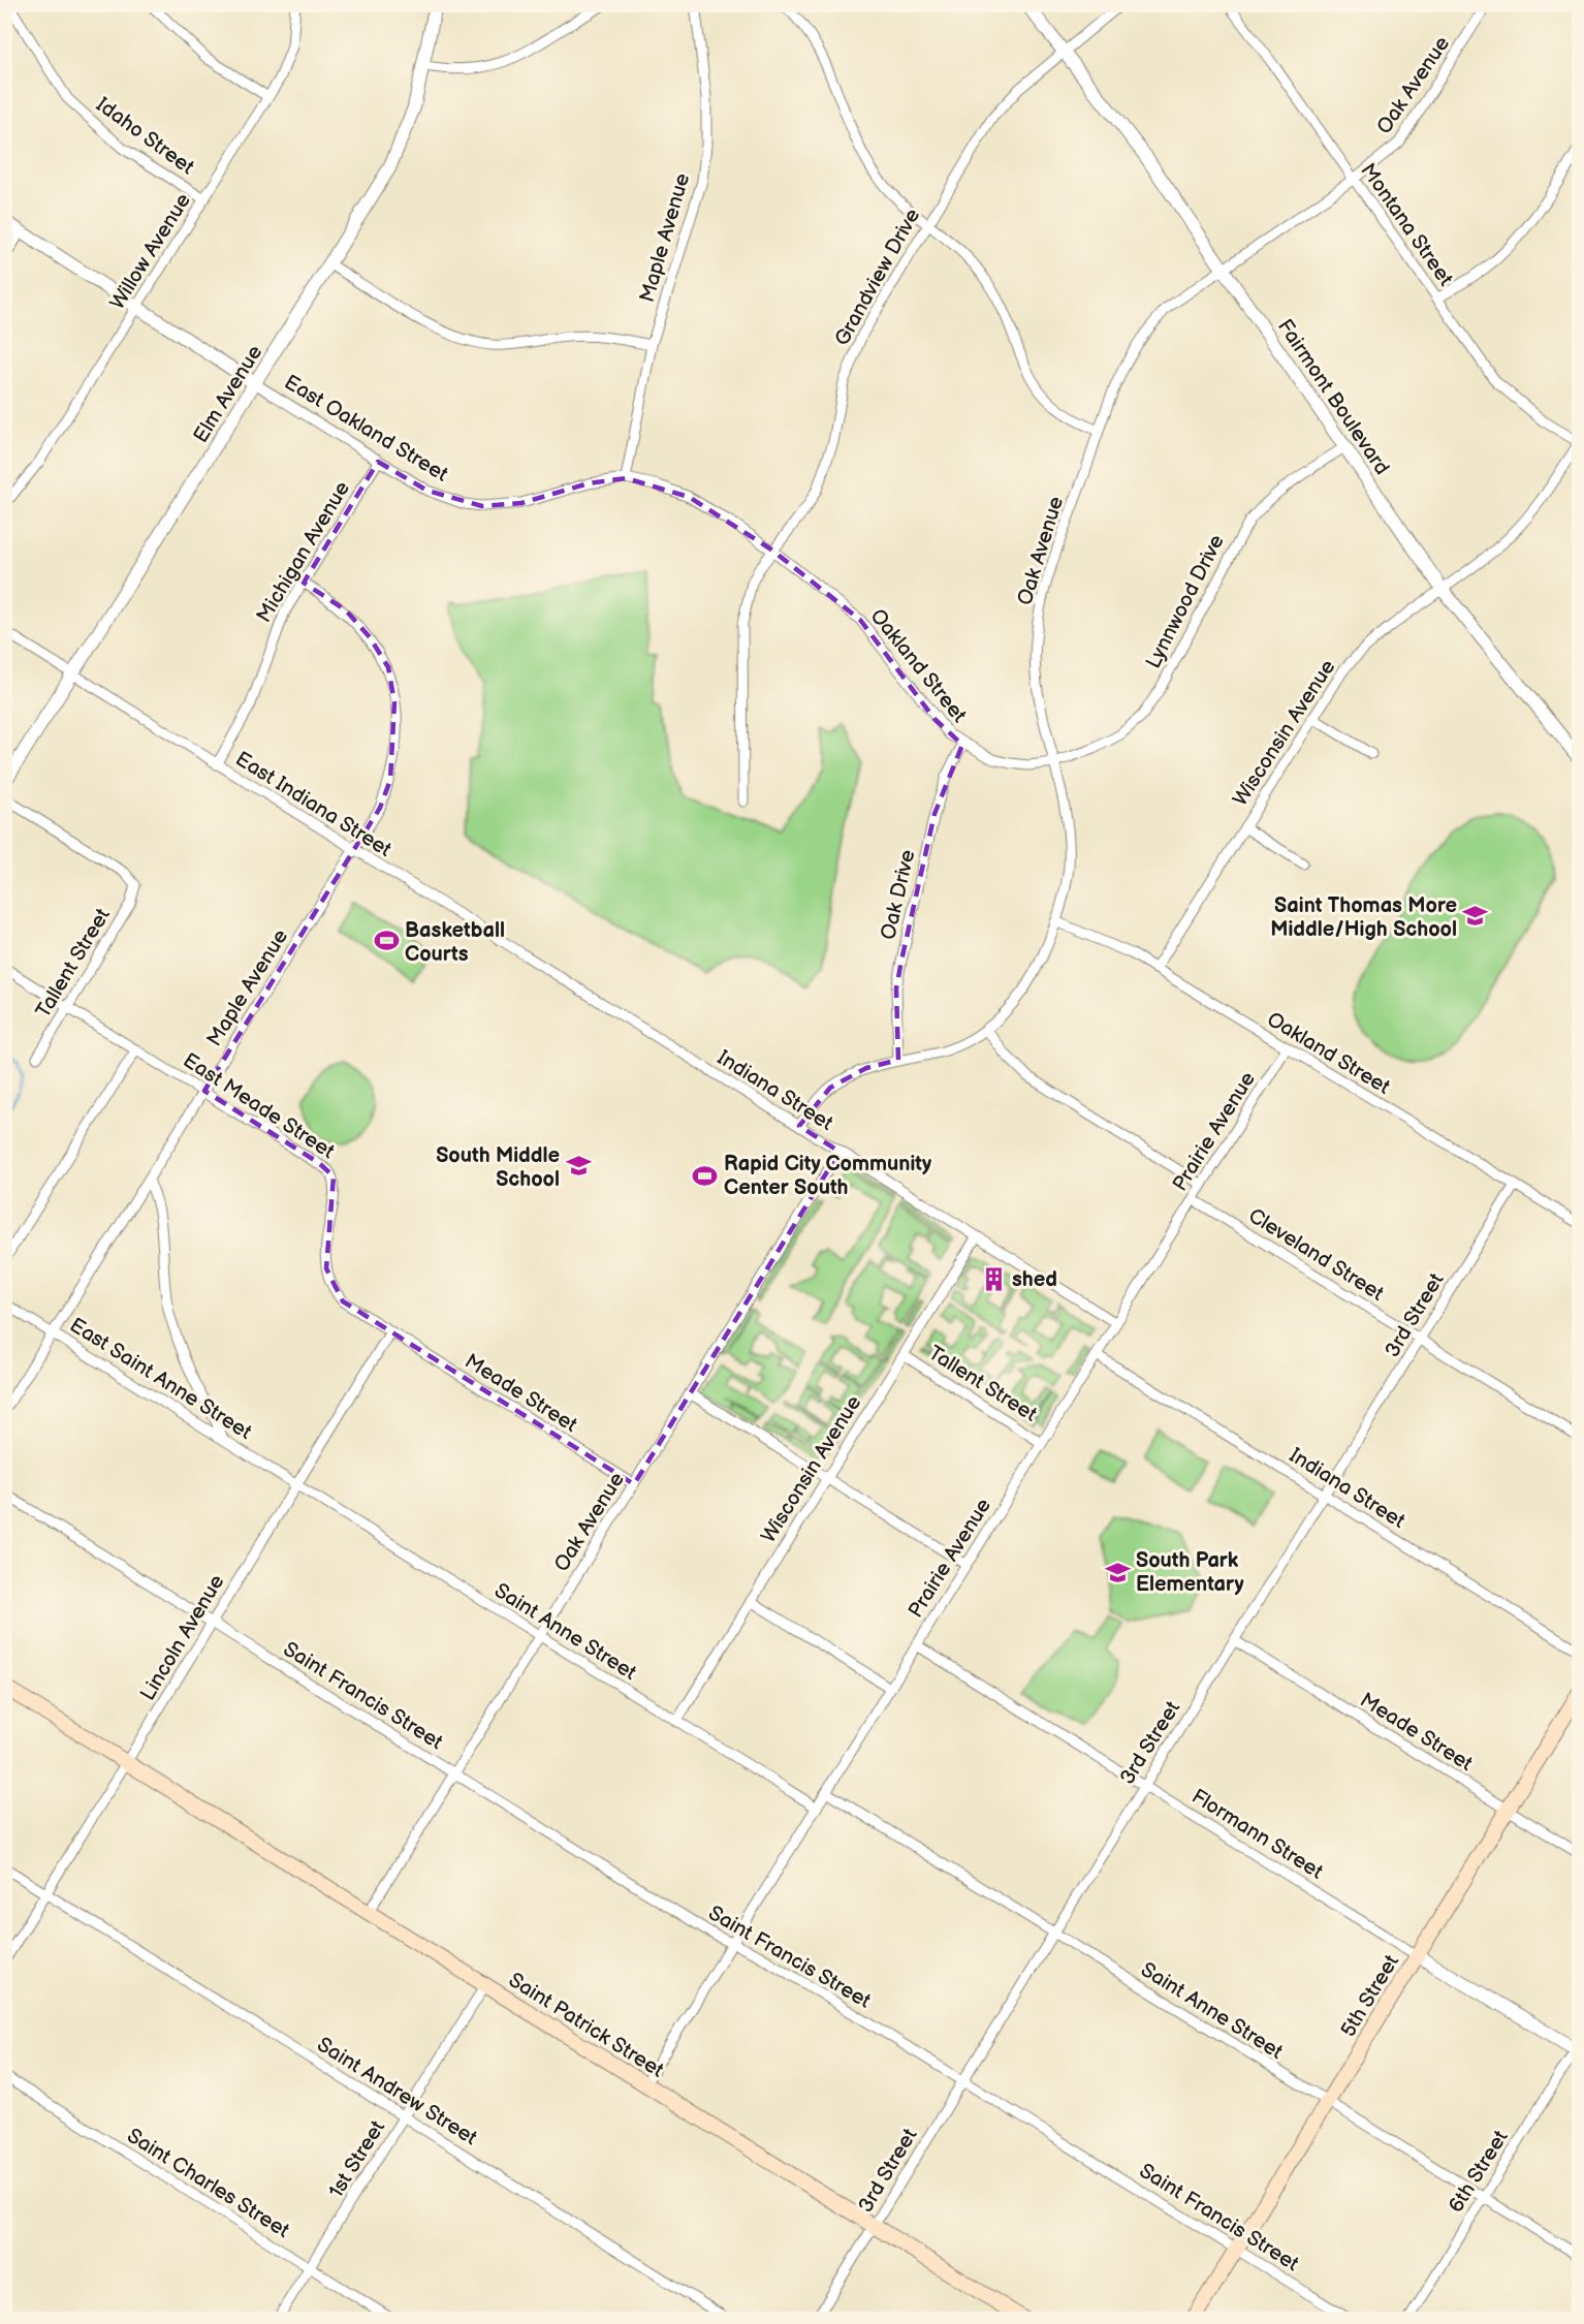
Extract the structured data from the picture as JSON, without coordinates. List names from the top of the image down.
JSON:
{
  "streets": {
    "main road": ["5th Street", "Saint Patrick Street"],
    "street": [
      "Oak Avenue",
      "Idaho Street",
      "Montana Street",
      "Maple Avenue",
      "Willow Avenue",
      "Grandview Drive",
      "Elm Avenue",
      "Fairmont Boulevard",
      "East Oakland Street",
      "Michigan Avenue",
      "Lynnwood Drive",
      "Oakland Street",
      "Wisconsin Avenue",
      "East Indiana Street",
      "Oak Drive",
      "Tallent Street",
      "Indiana Street",
      "East Meade Street",
      "Prairie Avenue",
      "Cleveland Street",
      "3rd Street",
      "East Saint Anne Street",
      "Meade Street",
      "Saint Anne Street",
      "Lincoln Avenue",
      "Saint Francis Street",
      "Flormann Street",
      "Saint Andrew Street",
      "1st Street",
      "6th Street",
      "Saint Charles Street"
    ]
  },
  "crossings": [
    ["Oak Avenue", "Montana Street"],
    ["Oak Avenue", "Fairmont Boulevard"],
    ["Oak Avenue", "Lynnwood Drive"],
    ["Oak Avenue", "Oakland Street"],
    ["Oak Avenue", "Oak Drive"],
    ["Oak Avenue", "Indiana Street"],
    ["Oak Avenue", "Meade Street"],
    ["Oak Avenue", "Saint Anne Street"],
    ["Oak Avenue", "Saint Francis Street"],
    ["Oak Avenue", "Saint Patrick Street"],
    ["Idaho Street", "Willow Avenue"],
    ["Montana Street", "Wisconsin Avenue"],
    ["Maple Avenue", "East Oakland Street"],
    ["Maple Avenue", "Michigan Avenue"],
    ["Maple Avenue", "East Indiana Street"],
    ["Maple Avenue", "East Meade Street"],
    ["Maple Avenue", "East Saint Anne Street"],
    ["Willow Avenue", "East Oakland Street"],
    ["Grandview Drive", "Fairmont Boulevard"],
    ["Grandview Drive", "East Oakland Street"],
    ["Grandview Drive", "Oakland Street"],
    ["Elm Avenue", "East Oakland Street"],
    ["Elm Avenue", "East Indiana Street"],
    ["Fairmont Boulevard", "Lynnwood Drive"],
    ["Fairmont Boulevard", "Wisconsin Avenue"],
    ["East Oakland Street", "Michigan Avenue"],
    ["East Oakland Street", "Oakland Street"],
    ["Michigan Avenue", "East Indiana Street"],
    ["Lynnwood Drive", "Oakland Street"],
    ["Oakland Street", "Wisconsin Avenue"],
    ["Oakland Street", "Oak Drive"],
    ["Oakland Street", "Prairie Avenue"],
    ["Oakland Street", "3rd Street"],
    ["Wisconsin Avenue", "Tallent Street"],
    ["Wisconsin Avenue", "Indiana Street"],
    ["Wisconsin Avenue", "Saint Anne Street"],
    ["East Indiana Street", "Indiana Street"],
    ["Tallent Street", "East Meade Street"],
    ["Tallent Street", "Prairie Avenue"],
    ["Indiana Street", "Prairie Avenue"],
    ["Indiana Street", "3rd Street"],
    ["East Meade Street", "Meade Street"],
    ["East Meade Street", "Lincoln Avenue"],
    ["Prairie Avenue", "Cleveland Street"],
    ["Prairie Avenue", "Saint Anne Street"],
    ["Prairie Avenue", "Saint Francis Street"],
    ["Prairie Avenue", "Flormann Street"],
    ["Prairie Avenue", "Saint Patrick Street"],
    ["Cleveland Street", "3rd Street"],
    ["3rd Street", "Meade Street"],
    ["3rd Street", "Saint Anne Street"],
    ["3rd Street", "Saint Francis Street"],
    ["3rd Street", "Flormann Street"],
    ["3rd Street", "Saint Patrick Street"],
    ["East Saint Anne Street", "Saint Anne Street"],
    ["East Saint Anne Street", "Lincoln Avenue"],
    ["Meade Street", "Lincoln Avenue"],
    ["Meade Street", "5th Street"],
    ["Saint Anne Street", "Lincoln Avenue"],
    ["Saint Anne Street", "5th Street"],
    ["Saint Anne Street", "6th Street"],
    ["Lincoln Avenue", "Saint Francis Street"],
    ["Lincoln Avenue", "Saint Patrick Street"],
    ["Lincoln Avenue", "Saint Andrew Street"],
    ["Saint Francis Street", "5th Street"],
    ["Flormann Street", "5th Street"],
    ["Flormann Street", "6th Street"],
    ["Saint Patrick Street", "1st Street"],
    ["Saint Andrew Street", "1st Street"],
    ["1st Street", "Saint Charles Street"]
  ],
  "places": {
    "school or university": ["Saint Thomas More Middle/High School", "South Middle School", "South Park Elementary"],
    "sports": ["Basketball Courts", "Rapid City Community Center South"],
    "building": ["shed"]
  }
}
